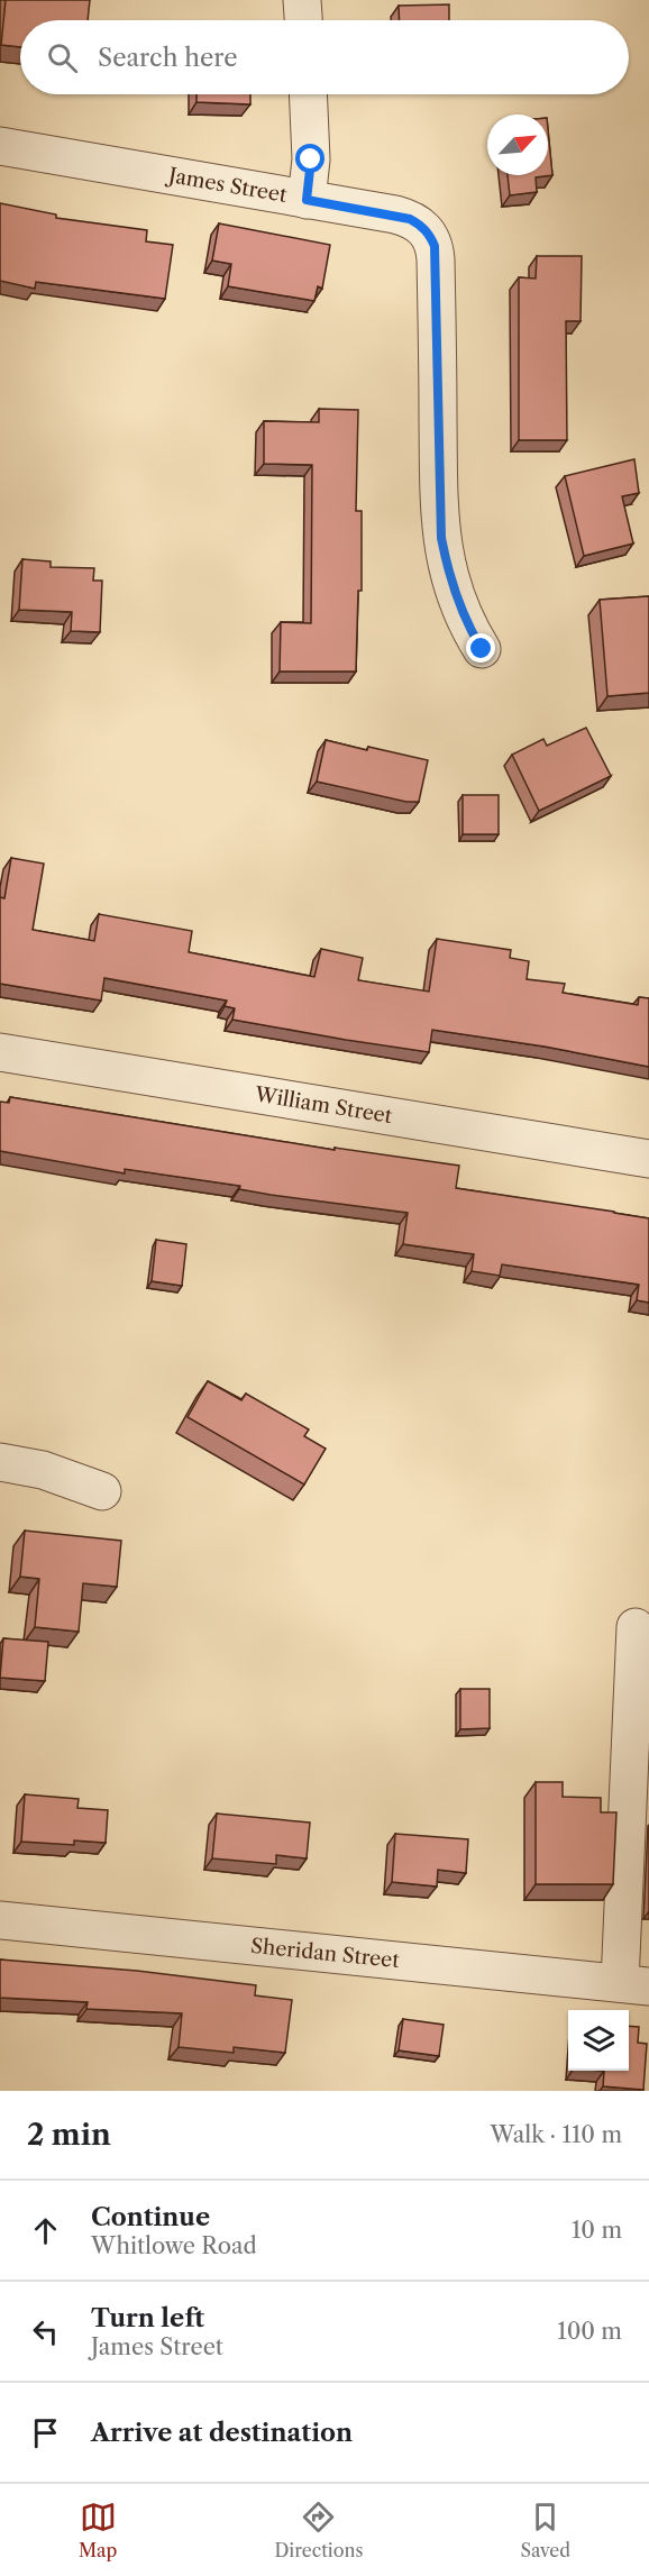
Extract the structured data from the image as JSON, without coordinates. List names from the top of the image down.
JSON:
{
  "streets": {
    "street": ["James Street", "William Street", "Sheridan Street"]
  },
  "north": "top right",
  "page": {
    "search": "Search here",
    "heading": ["2 min", "Walk · 110 m"],
    "list": [
      ["Continue", "Whitlowe Road", "10 m"],
      ["Turn left", "James Street", "100 m"],
      "Arrive at destination"
    ],
    "nav": ["Map", "Directions", "Saved"]
  }
}
